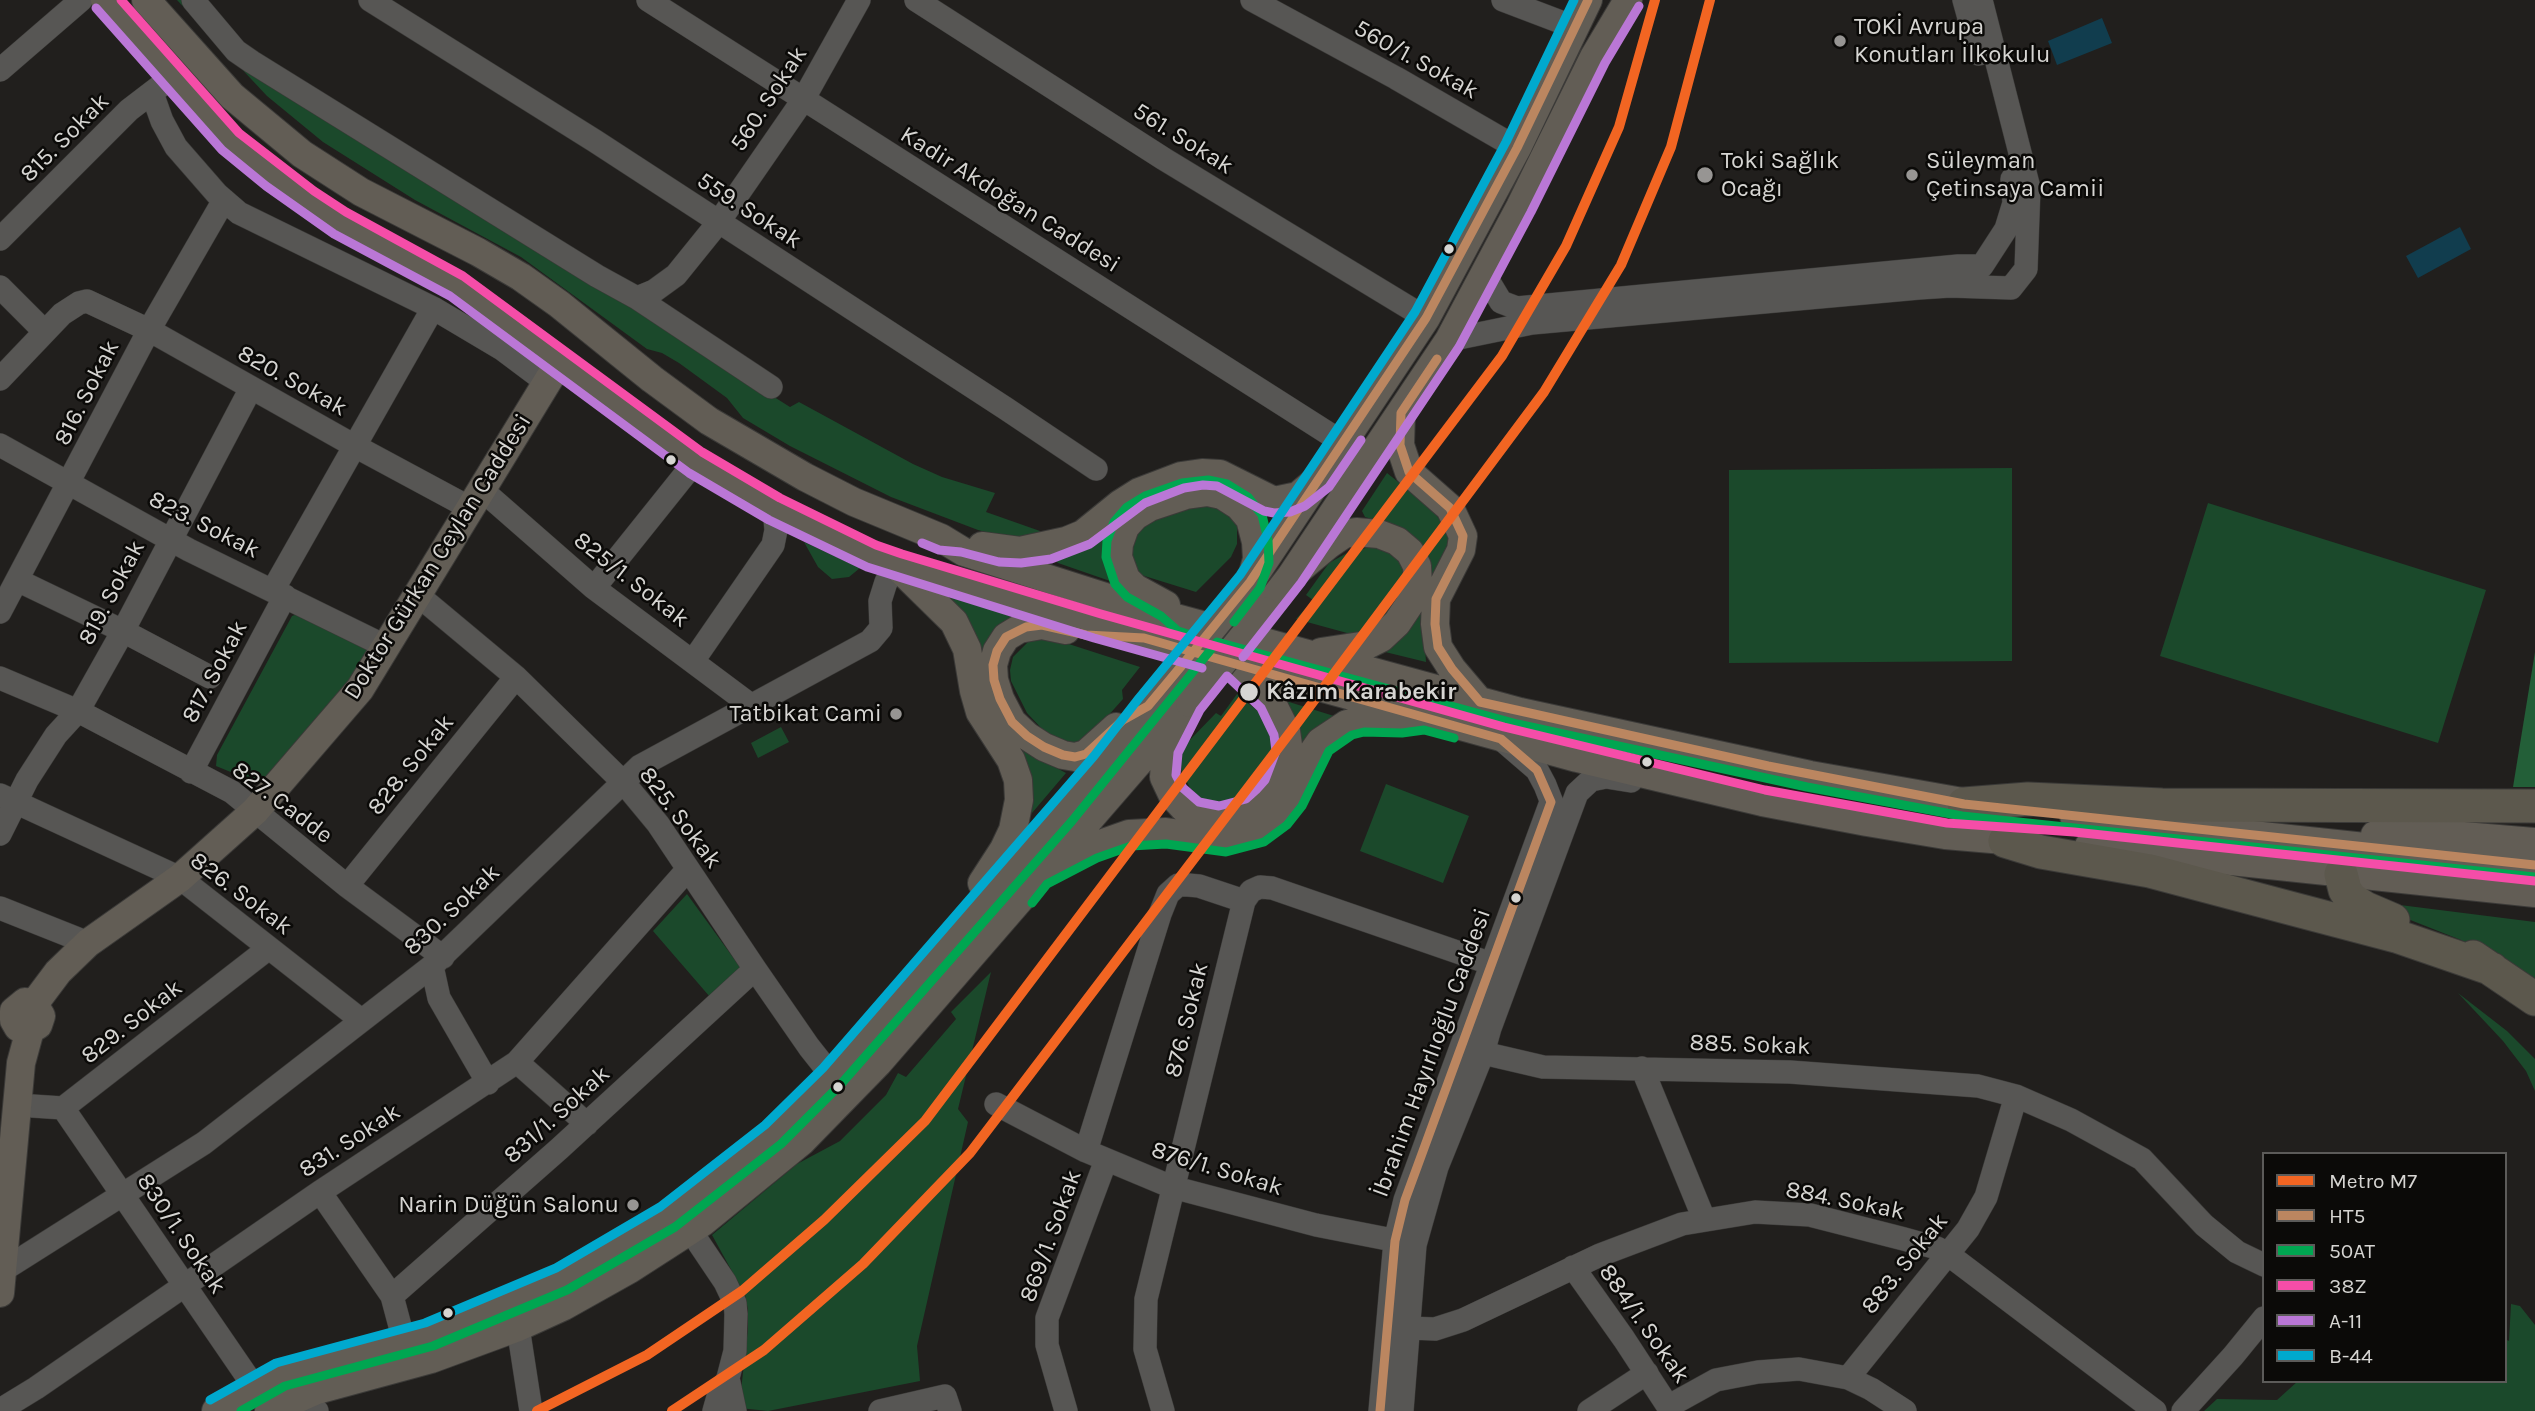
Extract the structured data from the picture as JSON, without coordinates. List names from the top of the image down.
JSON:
{
  "streets": {
    "main road": ["Doktor Gürkan Ceylan Caddesi"],
    "street": [
      "560/1. Sokak",
      "560. Sokak",
      "815. Sokak",
      "561. Sokak",
      "Kadir Akdoğan Caddesi",
      "559. Sokak",
      "820. Sokak",
      "816. Sokak",
      "823. Sokak",
      "825/1. Sokak",
      "819. Sokak",
      "817. Sokak",
      "828. Sokak",
      "827. Cadde",
      "825. Sokak",
      "826. Sokak",
      "830. Sokak",
      "876. Sokak",
      "829. Sokak",
      "885. Sokak",
      "İbrahim Hayırlıoğlu Caddesi",
      "831/1. Sokak",
      "831. Sokak",
      "876/1. Sokak",
      "884. Sokak",
      "830/1. Sokak",
      "869/1. Sokak",
      "883. Sokak",
      "884/1. Sokak"
    ]
  },
  "crossings": [
    ["560. Sokak", "Kadir Akdoğan Caddesi"],
    ["560. Sokak", "559. Sokak"],
    ["820. Sokak", "816. Sokak"],
    ["820. Sokak", "Doktor Gürkan Ceylan Caddesi"],
    ["820. Sokak", "825/1. Sokak"],
    ["820. Sokak", "819. Sokak"],
    ["820. Sokak", "817. Sokak"],
    ["816. Sokak", "823. Sokak"],
    ["823. Sokak", "Doktor Gürkan Ceylan Caddesi"],
    ["823. Sokak", "819. Sokak"],
    ["823. Sokak", "817. Sokak"],
    ["Doktor Gürkan Ceylan Caddesi", "825/1. Sokak"],
    ["Doktor Gürkan Ceylan Caddesi", "827. Cadde"],
    ["Doktor Gürkan Ceylan Caddesi", "825. Sokak"],
    ["Doktor Gürkan Ceylan Caddesi", "826. Sokak"],
    ["Doktor Gürkan Ceylan Caddesi", "830. Sokak"],
    ["825/1. Sokak", "830. Sokak"],
    ["819. Sokak", "827. Cadde"],
    ["819. Sokak", "826. Sokak"],
    ["817. Sokak", "827. Cadde"],
    ["828. Sokak", "827. Cadde"],
    ["828. Sokak", "825. Sokak"],
    ["827. Cadde", "830. Sokak"],
    ["825. Sokak", "830. Sokak"],
    ["825. Sokak", "831/1. Sokak"],
    ["825. Sokak", "831. Sokak"],
    ["826. Sokak", "830. Sokak"],
    ["826. Sokak", "829. Sokak"],
    ["830. Sokak", "830/1. Sokak"],
    ["876. Sokak", "876/1. Sokak"],
    ["876. Sokak", "869/1. Sokak"],
    ["829. Sokak", "830/1. Sokak"],
    ["885. Sokak", "İbrahim Hayırlıoğlu Caddesi"],
    ["885. Sokak", "883. Sokak"],
    ["İbrahim Hayırlıoğlu Caddesi", "876/1. Sokak"],
    ["İbrahim Hayırlıoğlu Caddesi", "884. Sokak"],
    ["831. Sokak", "830/1. Sokak"],
    ["876/1. Sokak", "869/1. Sokak"],
    ["884. Sokak", "883. Sokak"],
    ["884. Sokak", "884/1. Sokak"]
  ],
  "places": [
    "TOKİ Avrupa Konutları İlkokulu",
    "Toki Sağlık Ocağı",
    "Süleyman Çetinsaya Camii",
    "Kâzım Karabekir",
    "Tatbikat Cami",
    "Narin Düğün Salonu"
  ],
  "lines": [
    "metro line M7",
    "transit line HT5",
    "transit line 38Z",
    "transit line B-44",
    "transit line A-11",
    "transit line 50AT"
  ],
  "legend": [
    "Metro M7",
    "HT5",
    "50AT",
    "38Z",
    "A-11",
    "B-44"
  ]
}
